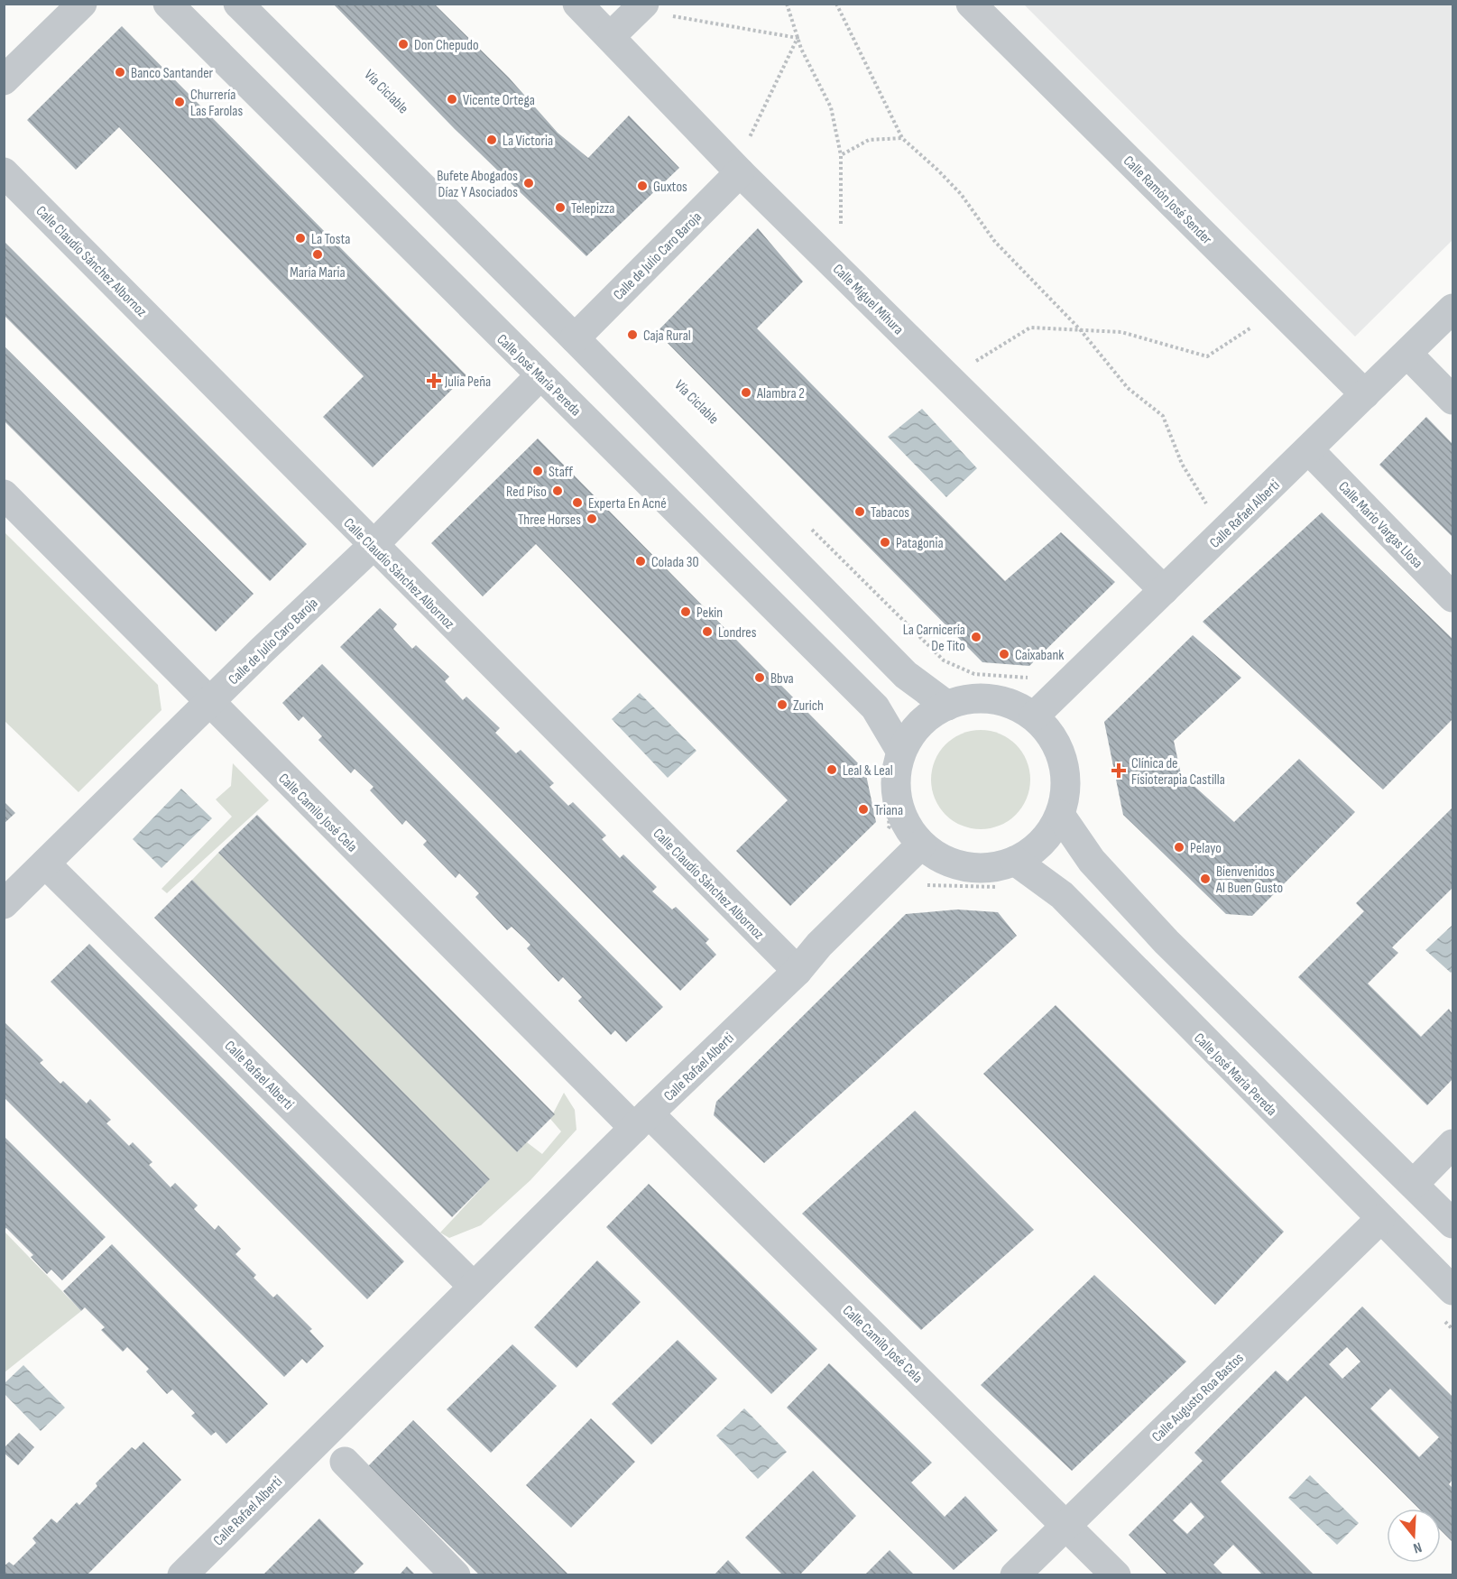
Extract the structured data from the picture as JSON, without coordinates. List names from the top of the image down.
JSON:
{
  "streets": {
    "street": [
      "Calle Ramón José Sender",
      "Calle de Julio Caro Baroja",
      "Calle Claudio Sánchez Albornoz",
      "Calle Miguel Mihura",
      "Calle José María Pereda",
      "Calle Rafael Alberti",
      "Calle Mario Vargas Llosa",
      "Calle Camilo José Cela",
      "Calle Augusto Roa Bastos"
    ]
  },
  "crossings": [
    ["Calle Ramón José Sender", "Calle Rafael Alberti"],
    ["Calle de Julio Caro Baroja", "Calle Claudio Sánchez Albornoz"],
    ["Calle de Julio Caro Baroja", "Calle Miguel Mihura"],
    ["Calle de Julio Caro Baroja", "Calle José María Pereda"],
    ["Calle de Julio Caro Baroja", "Calle Rafael Alberti"],
    ["Calle de Julio Caro Baroja", "Calle Camilo José Cela"],
    ["Calle Claudio Sánchez Albornoz", "Calle Rafael Alberti"],
    ["Calle Miguel Mihura", "Calle Rafael Alberti"],
    ["Calle José María Pereda", "Calle Rafael Alberti"],
    ["Calle José María Pereda", "Calle Augusto Roa Bastos"],
    ["Calle Rafael Alberti", "Calle Mario Vargas Llosa"],
    ["Calle Rafael Alberti", "Calle Camilo José Cela"],
    ["Calle Camilo José Cela", "Calle Augusto Roa Bastos"]
  ],
  "places": {
    "other": [
      "Don Chepudo",
      "Banco Santander",
      "Vicente Ortega",
      "Churrería Las Farolas",
      "La Victoria",
      "Bufete Abogados Díaz Y Asociados",
      "Guxtos",
      "Telepizza",
      "La Tosta",
      "María Maria",
      "Caja Rural",
      "Alambra 2",
      "Staff",
      "Red Piso",
      "Experta En Acné",
      "Tabacos",
      "Three Horses",
      "Patagonia",
      "Colada 30",
      "Pekin",
      "Londres",
      "La Carnicería De Tito",
      "Caixabank",
      "Bbva",
      "Zurich",
      "Leal & Leal",
      "Triana",
      "Pelayo",
      "Bienvenidos Al Buen Gusto"
    ],
    "health": ["Julia Peña", "Clínica de Fisioterapia Castilla"]
  },
  "north": "bottom"
}
